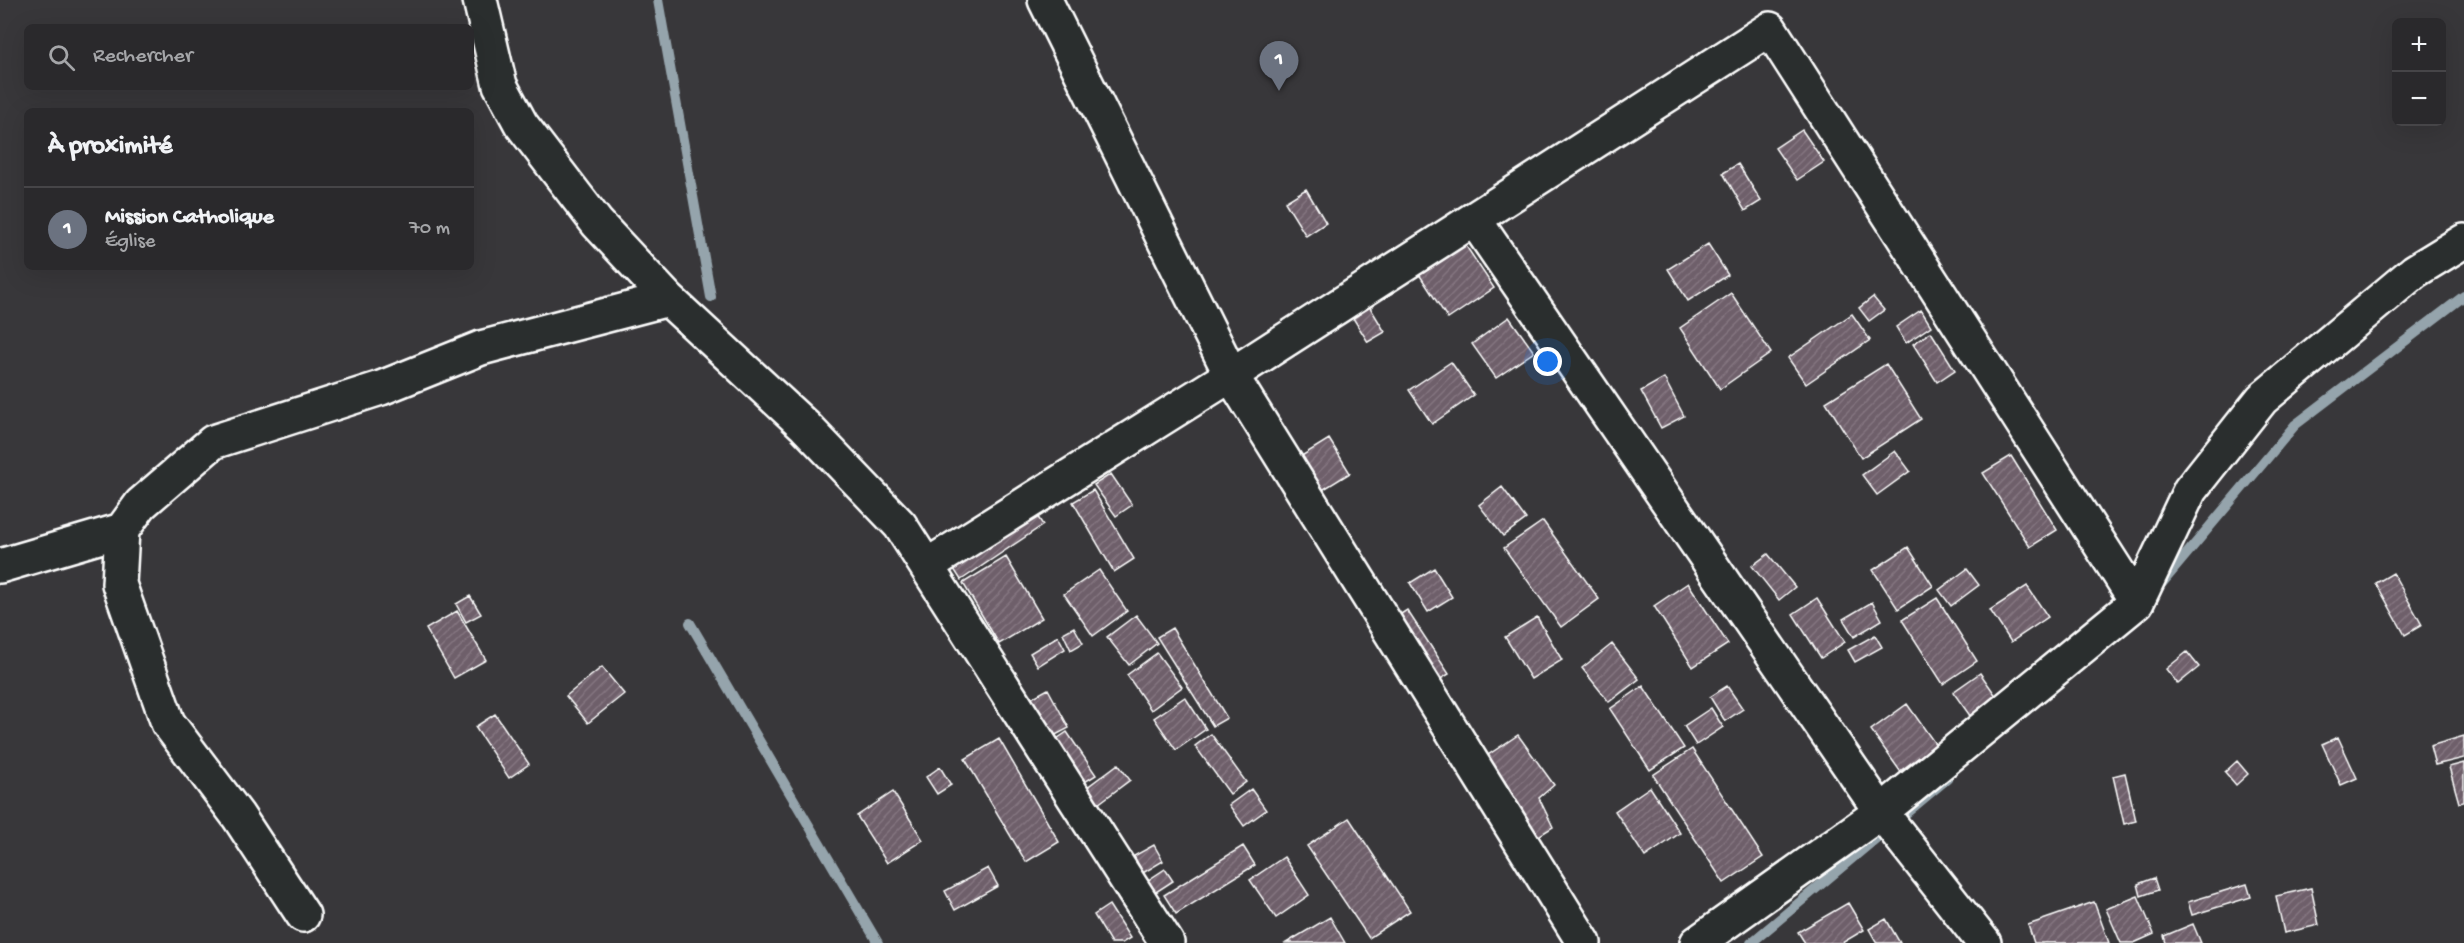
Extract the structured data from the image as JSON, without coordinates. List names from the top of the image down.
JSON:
{
  "page": {
    "map_buttons": ["+", "−"],
    "search": "Rechercher",
    "pins": "1",
    "heading": "À proximité",
    "list": [
      {
        "mark": "1",
        "name": "Mission Catholique",
        "note": "Église",
        "value": "70 m"
      }
    ]
  }
}
